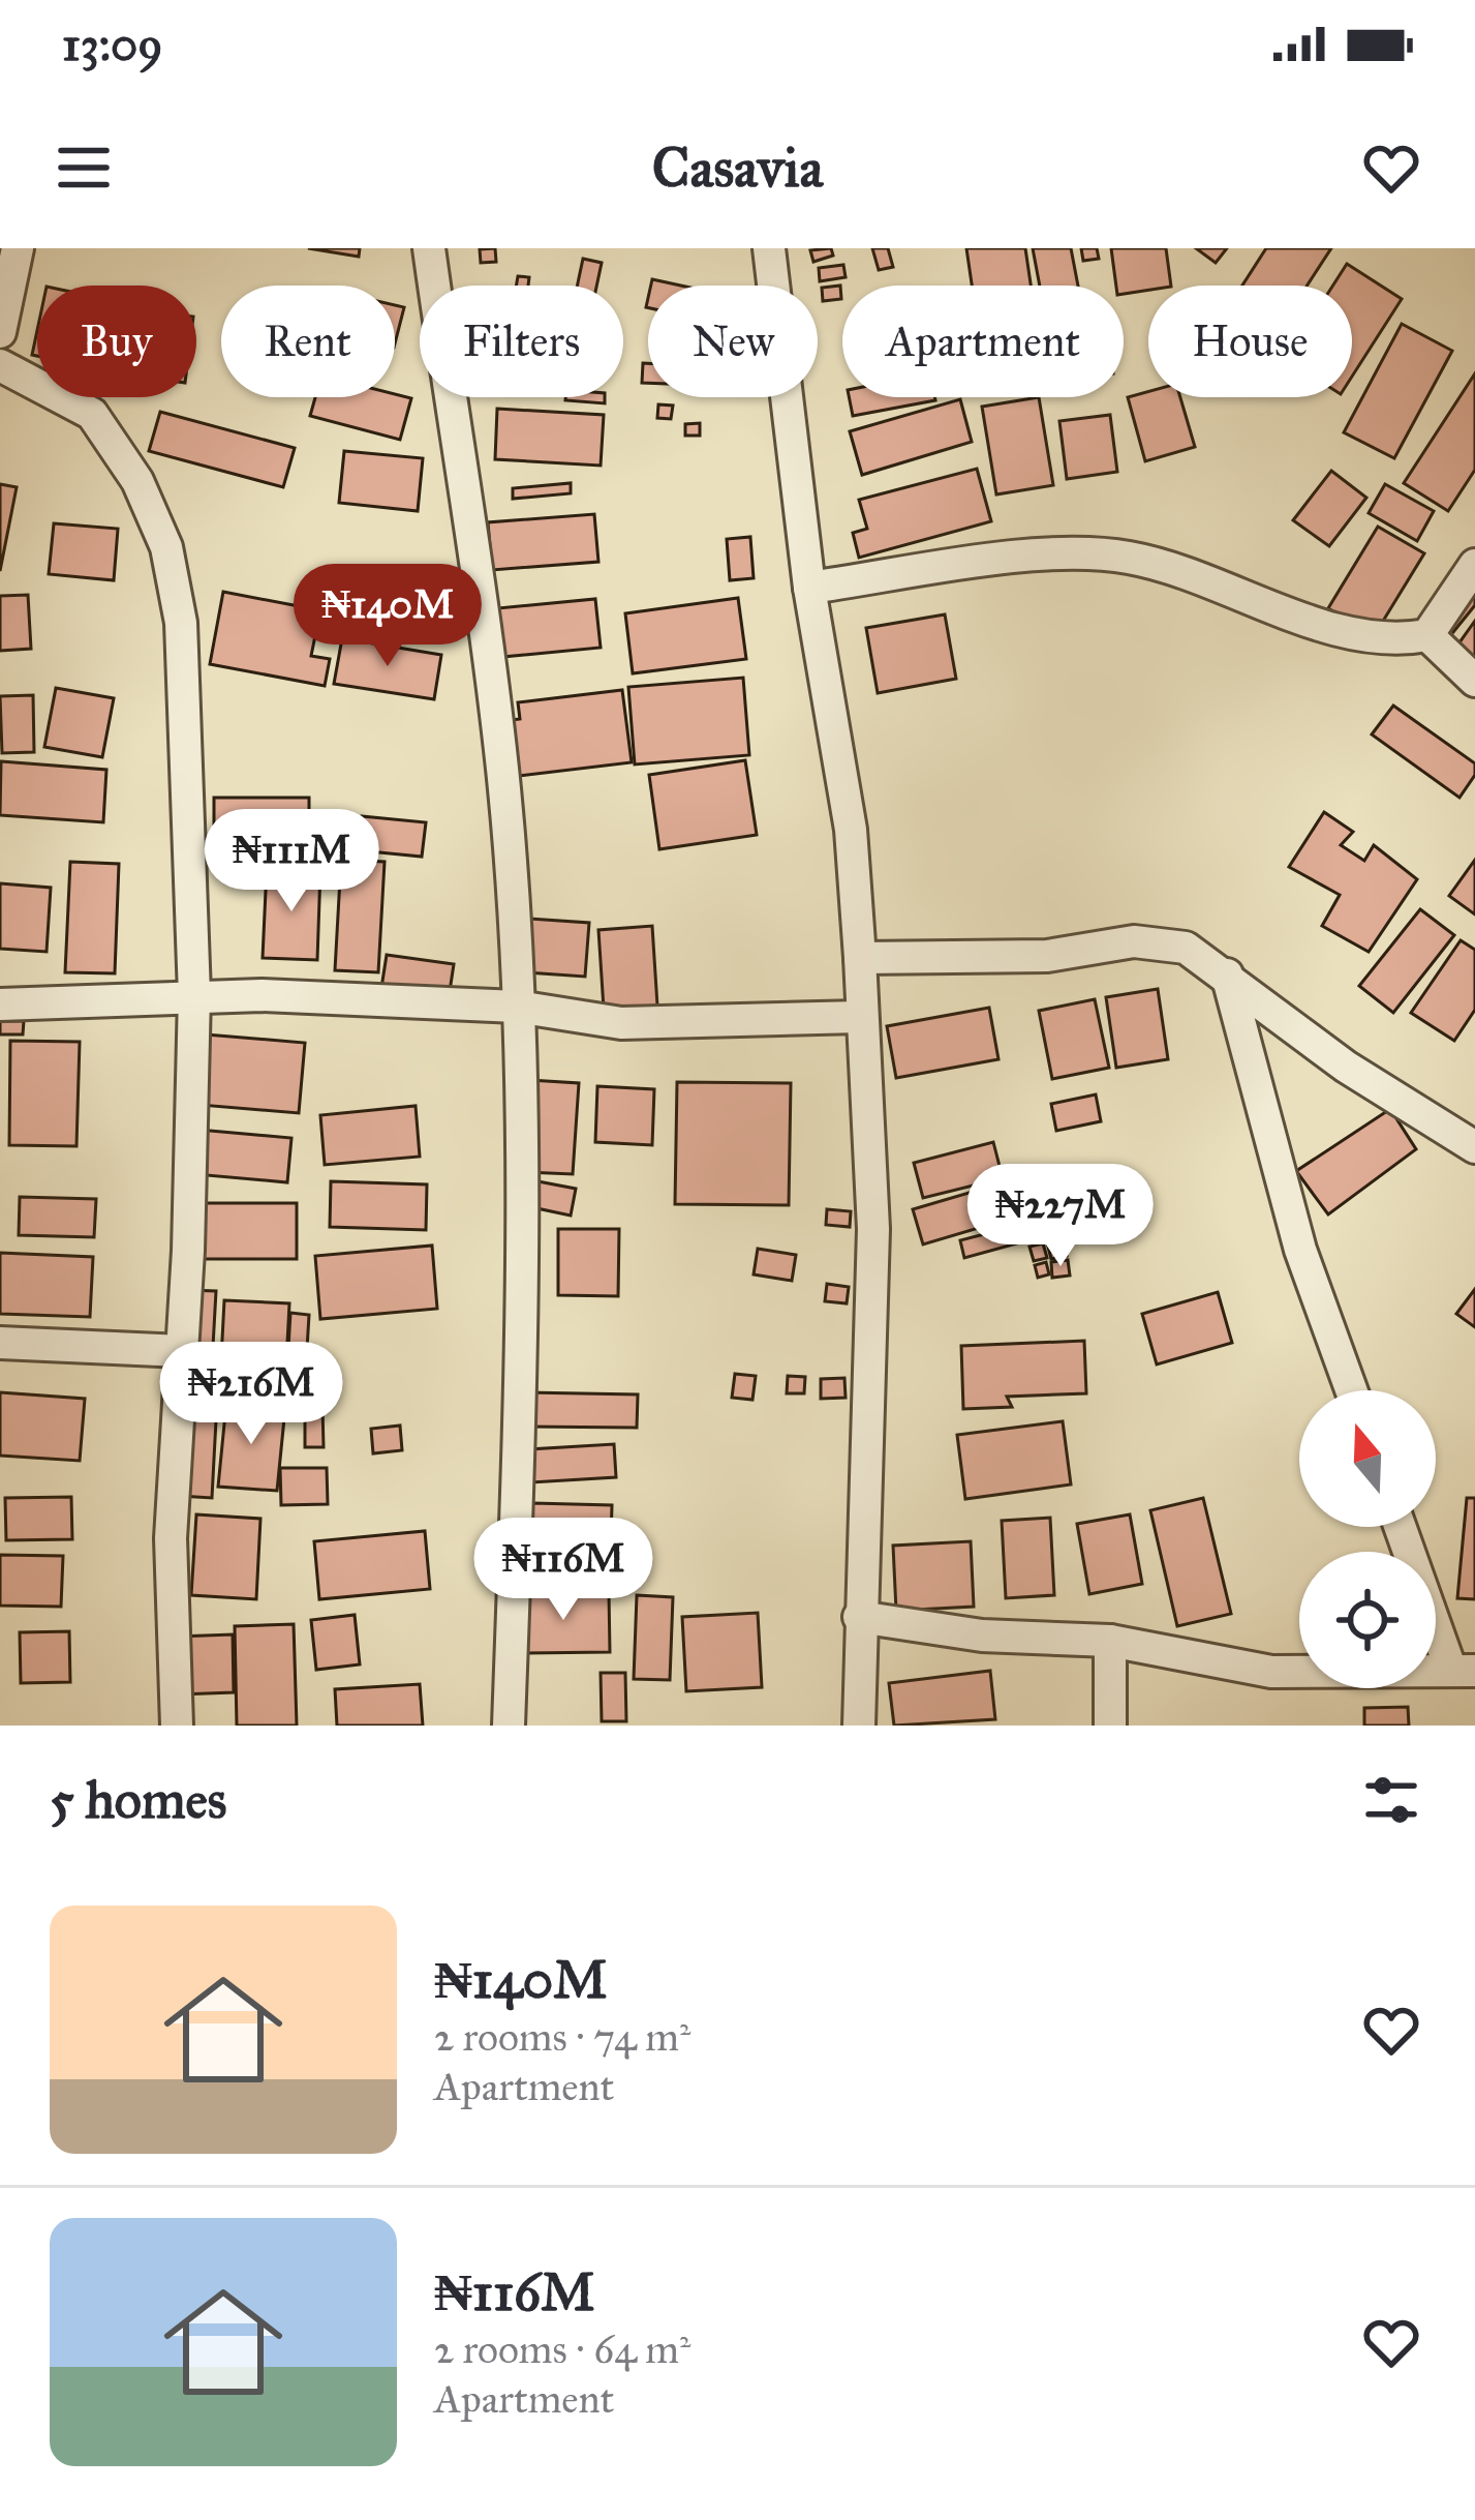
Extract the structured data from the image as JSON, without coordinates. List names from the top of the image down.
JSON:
{
  "north": "top",
  "page": {
    "status": "13:09",
    "header": "Casavia",
    "chip": [
      "Buy",
      "Rent",
      "Filters",
      "New",
      "Apartment",
      "House"
    ],
    "price": [
      "₦140M",
      "₦111M",
      "₦227M",
      "₦216M",
      "₦116M"
    ],
    "heading": "5 homes",
    "list": [
      {
        "name": "₦140M",
        "note": "2 rooms · 74 m² · Apartment"
      },
      {
        "name": "₦116M",
        "note": "2 rooms · 64 m² · Apartment"
      }
    ]
  }
}
